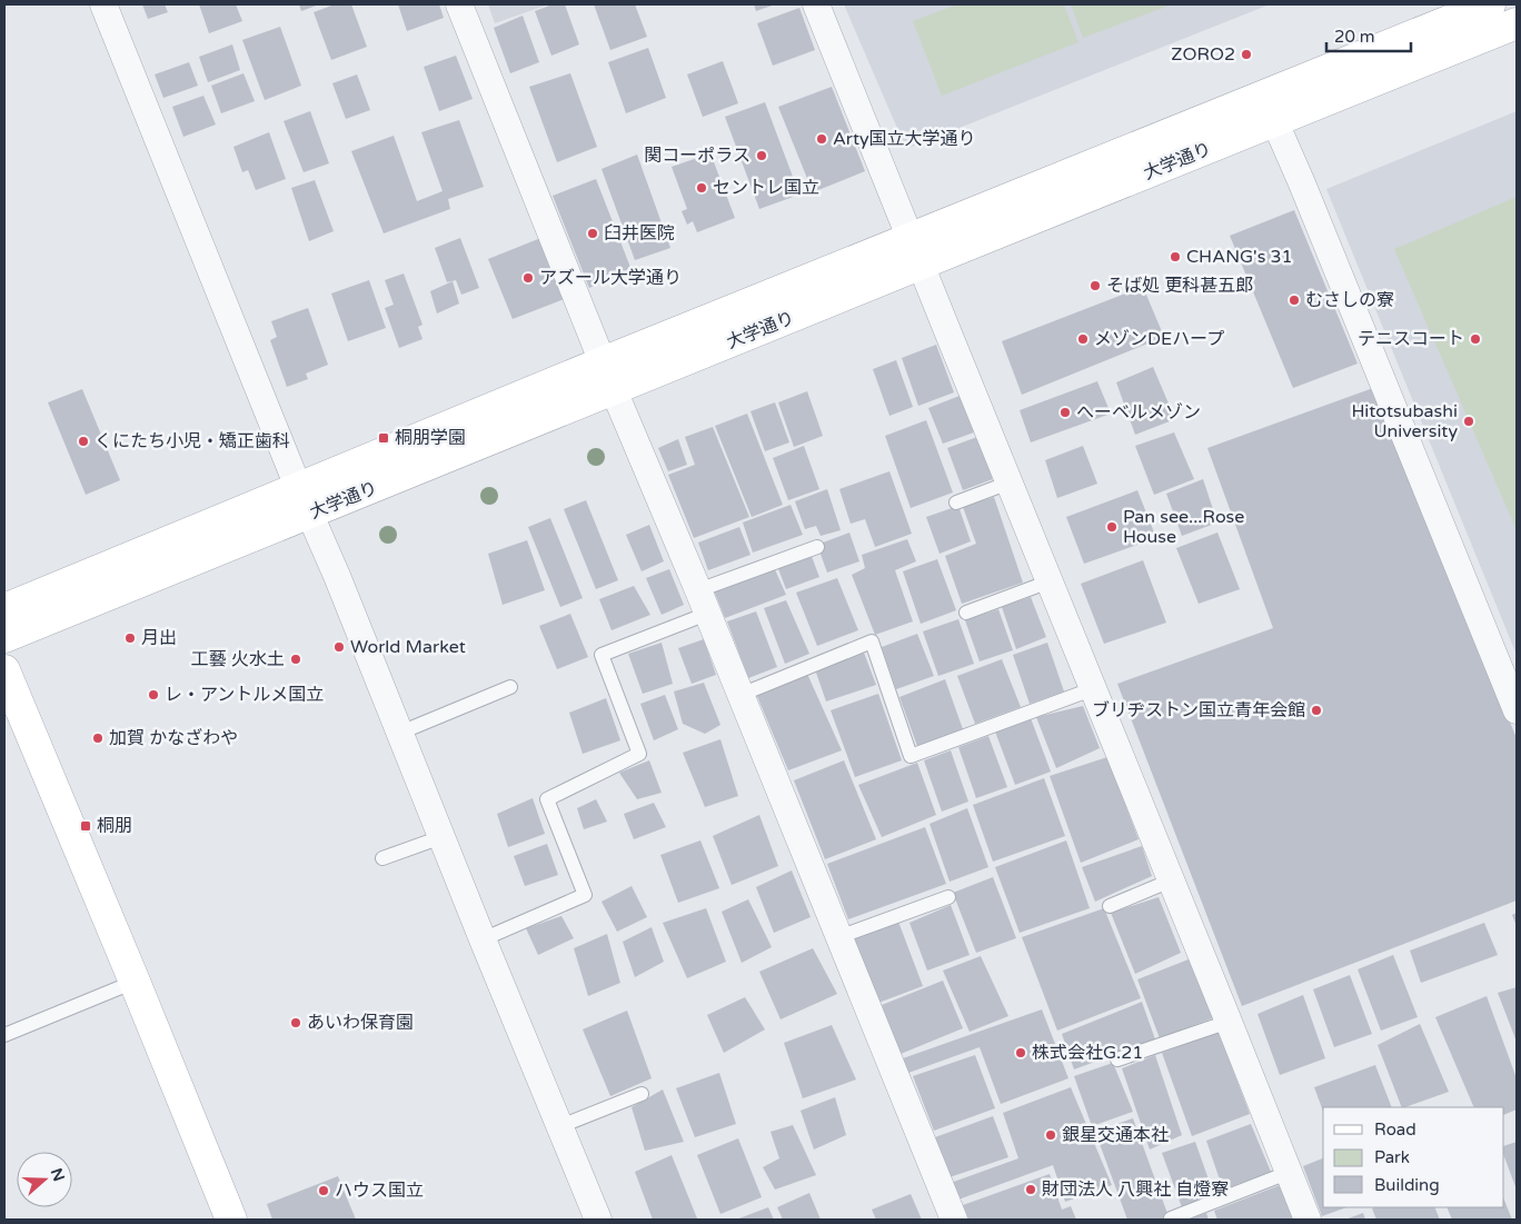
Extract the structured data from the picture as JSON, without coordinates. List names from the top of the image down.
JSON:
{
  "streets": {
    "main road": ["大学通り"]
  },
  "places": {
    "other": [
      "ZORO2",
      "Arty国立大学通り",
      "関コーポラス",
      "セントレ国立",
      "臼井医院",
      "CHANG's 31",
      "アズール大学通り",
      "そば処 更科甚五郎",
      "むさしの寮",
      "メゾンDEハープ",
      "テニスコート",
      "へーベルメゾン",
      "Hitotsubashi University",
      "くにたち小児・矯正歯科",
      "Pan see...Rose House",
      "月出",
      "World Market",
      "工藝 火水土",
      "レ・アントルメ国立",
      "ブリヂストン国立青年会館",
      "加賀 かなざわや",
      "あいわ保育園",
      "株式会社G.21",
      "銀星交通本社",
      "財団法人 八興社 自燈寮",
      "ハウス国立"
    ],
    "transit": ["桐朋学園", "桐朋"]
  },
  "legend": ["Road", "Park", "Building"],
  "scale_bar": "20 m",
  "north": "right"
}
